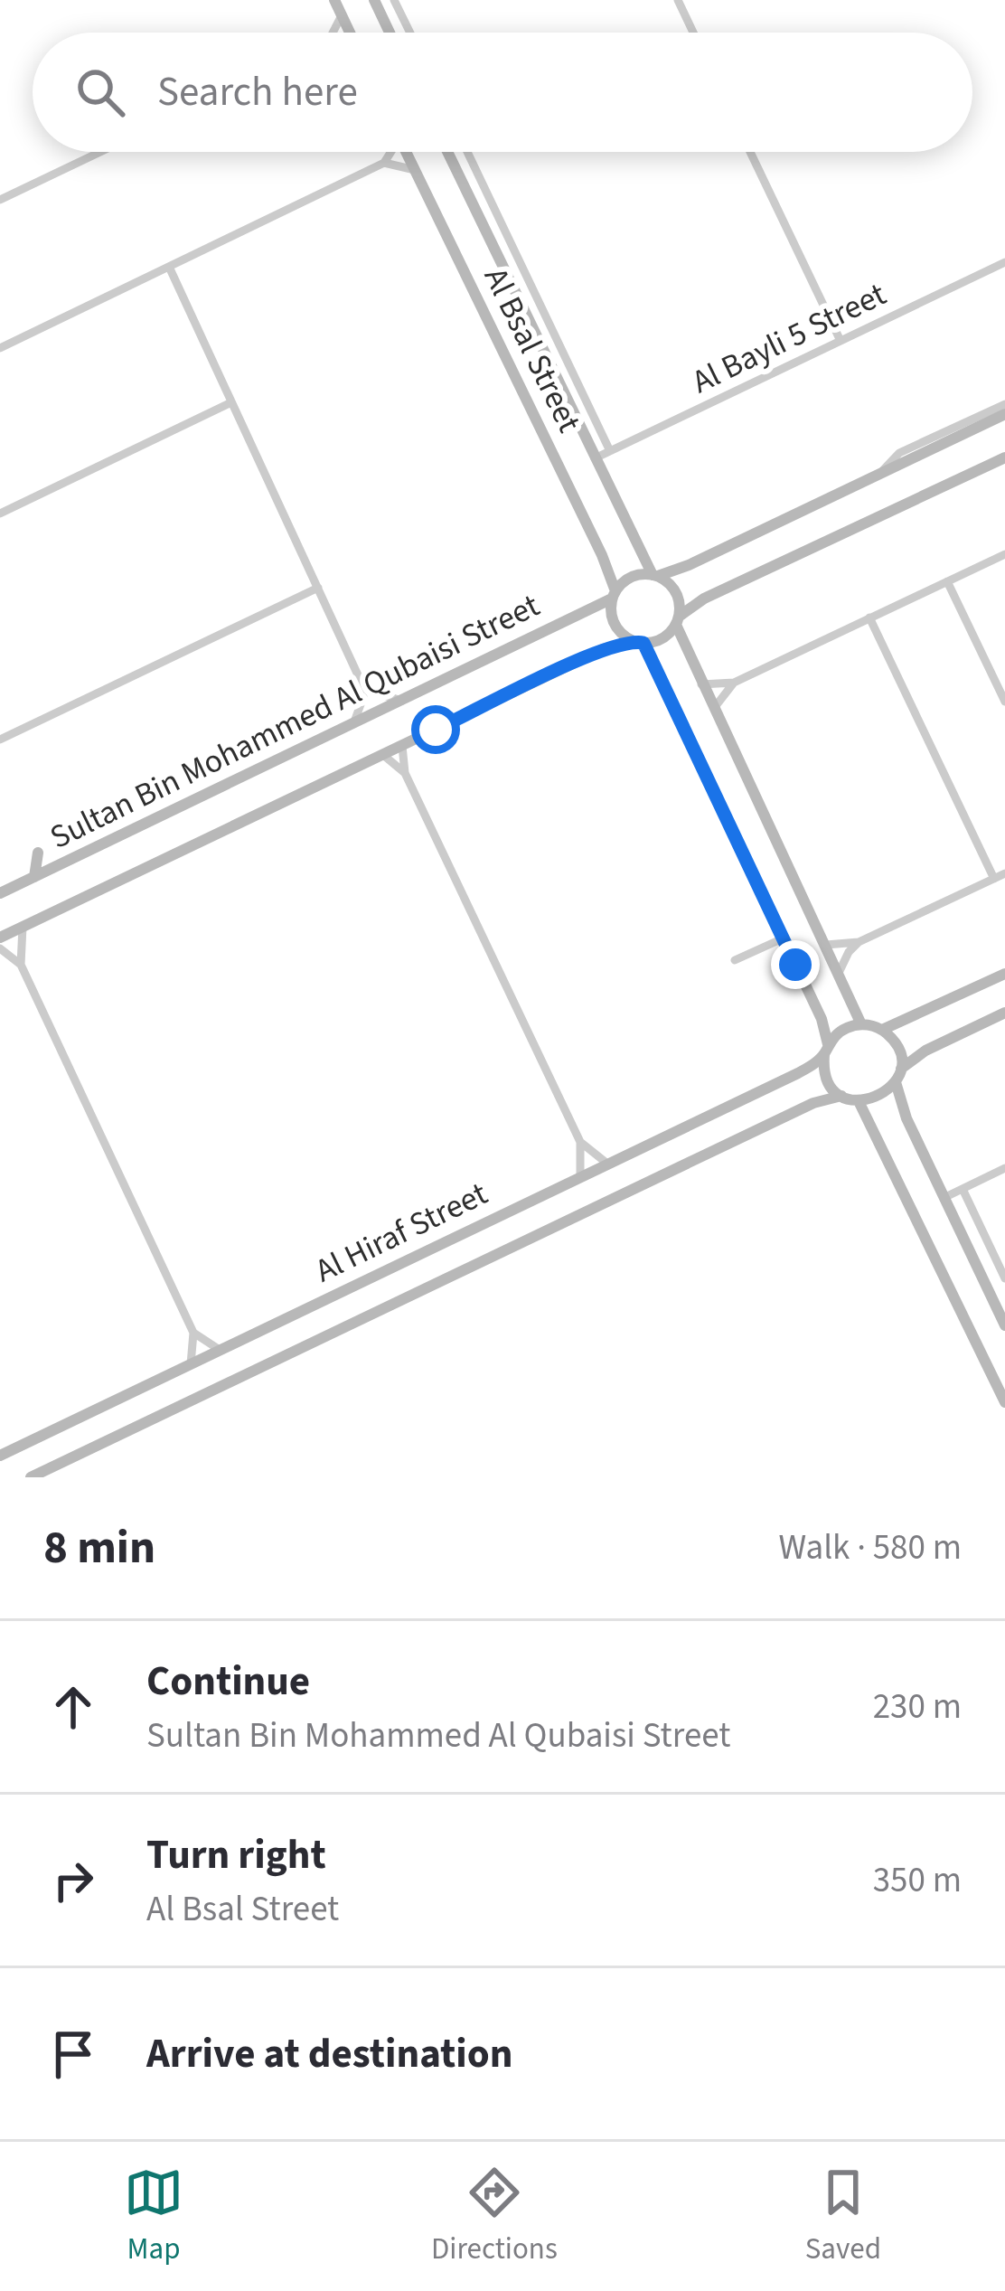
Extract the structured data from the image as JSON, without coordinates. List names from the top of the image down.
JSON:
{
  "streets": {
    "street": [
      "Al Bayli 5 Street",
      "Al Bsal Street",
      "Sultan Bin Mohammed Al Qubaisi Street",
      "Al Hiraf Street"
    ]
  },
  "crossings": [
    ["Al Bayli 5 Street", "Al Bsal Street"],
    ["Al Bsal Street", "Sultan Bin Mohammed Al Qubaisi Street"]
  ],
  "page": {
    "search": "Search here",
    "heading": ["8 min", "Walk · 580 m"],
    "list": [
      ["Continue", "Sultan Bin Mohammed Al Qubaisi Street", "230 m"],
      ["Turn right", "Al Bsal Street", "350 m"],
      "Arrive at destination"
    ],
    "nav": ["Map", "Directions", "Saved"]
  }
}
